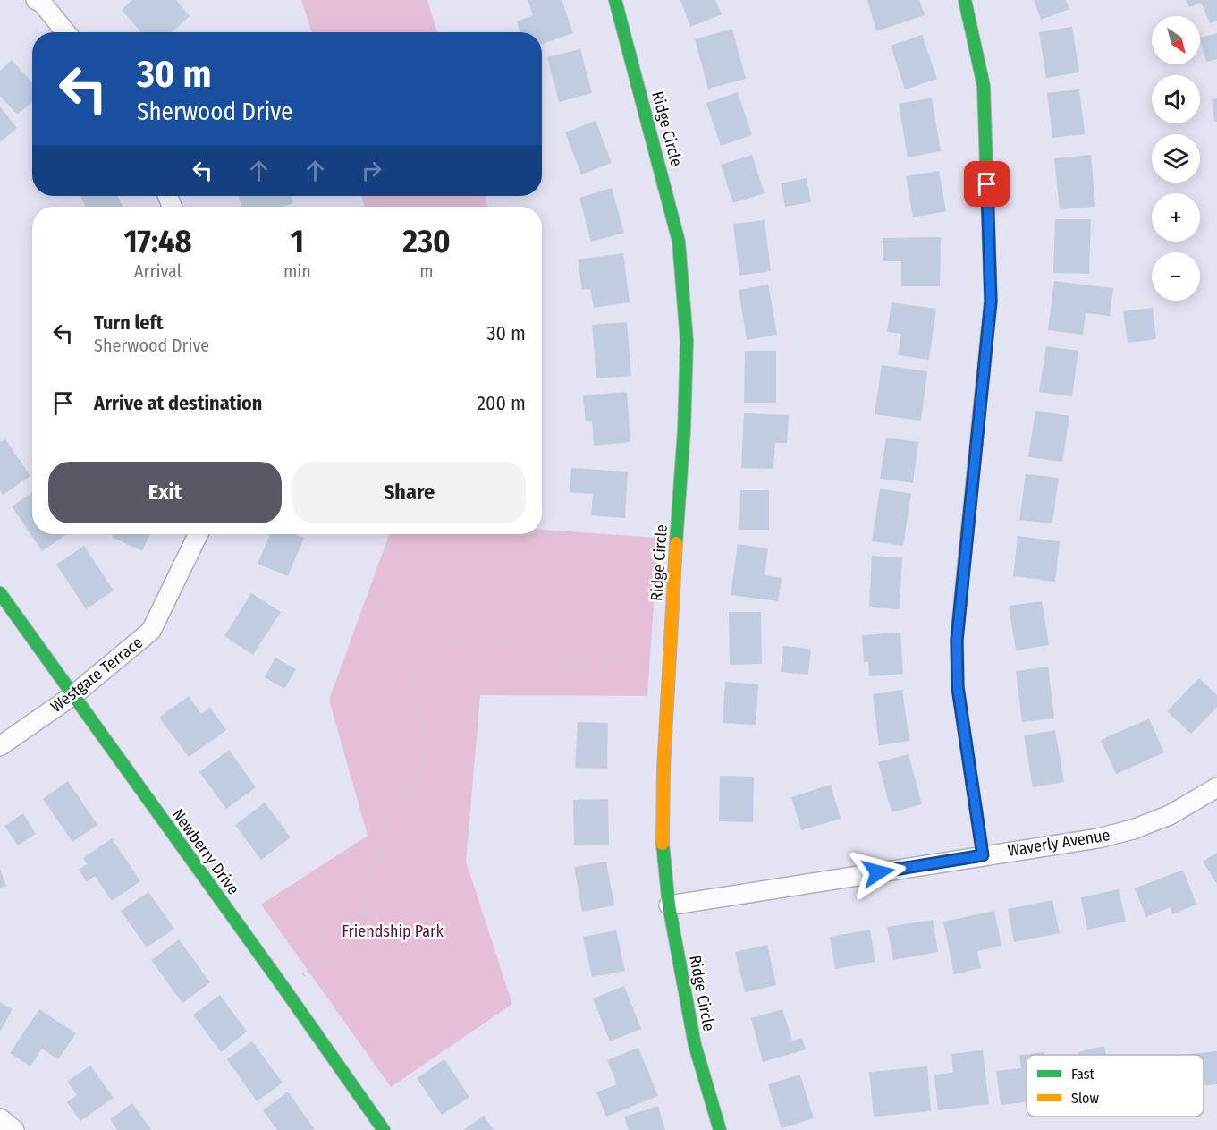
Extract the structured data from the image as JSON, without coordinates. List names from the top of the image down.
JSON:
{
  "streets": {
    "street": [
      "Ridge Circle",
      "Westgate Terrace",
      "Waverly Avenue",
      "Newberry Drive"
    ]
  },
  "crossings": [
    ["Ridge Circle", "Waverly Avenue"],
    ["Westgate Terrace", "Newberry Drive"]
  ],
  "parks": ["Friendship Park"],
  "legend": ["Fast", "Slow"],
  "north": "bottom right",
  "page": {
    "map_buttons": ["+", "−"],
    "turn": ["30 m", "Sherwood Drive"],
    "eta": [
      "17:48",
      "Arrival",
      "1",
      "min",
      "230",
      "m"
    ],
    "list": [
      {
        "name": "Turn left",
        "note": "Sherwood Drive",
        "value": "30 m"
      },
      {
        "name": "Arrive at destination",
        "value": "200 m"
      }
    ],
    "buttons": ["Exit", "Share"]
  }
}
